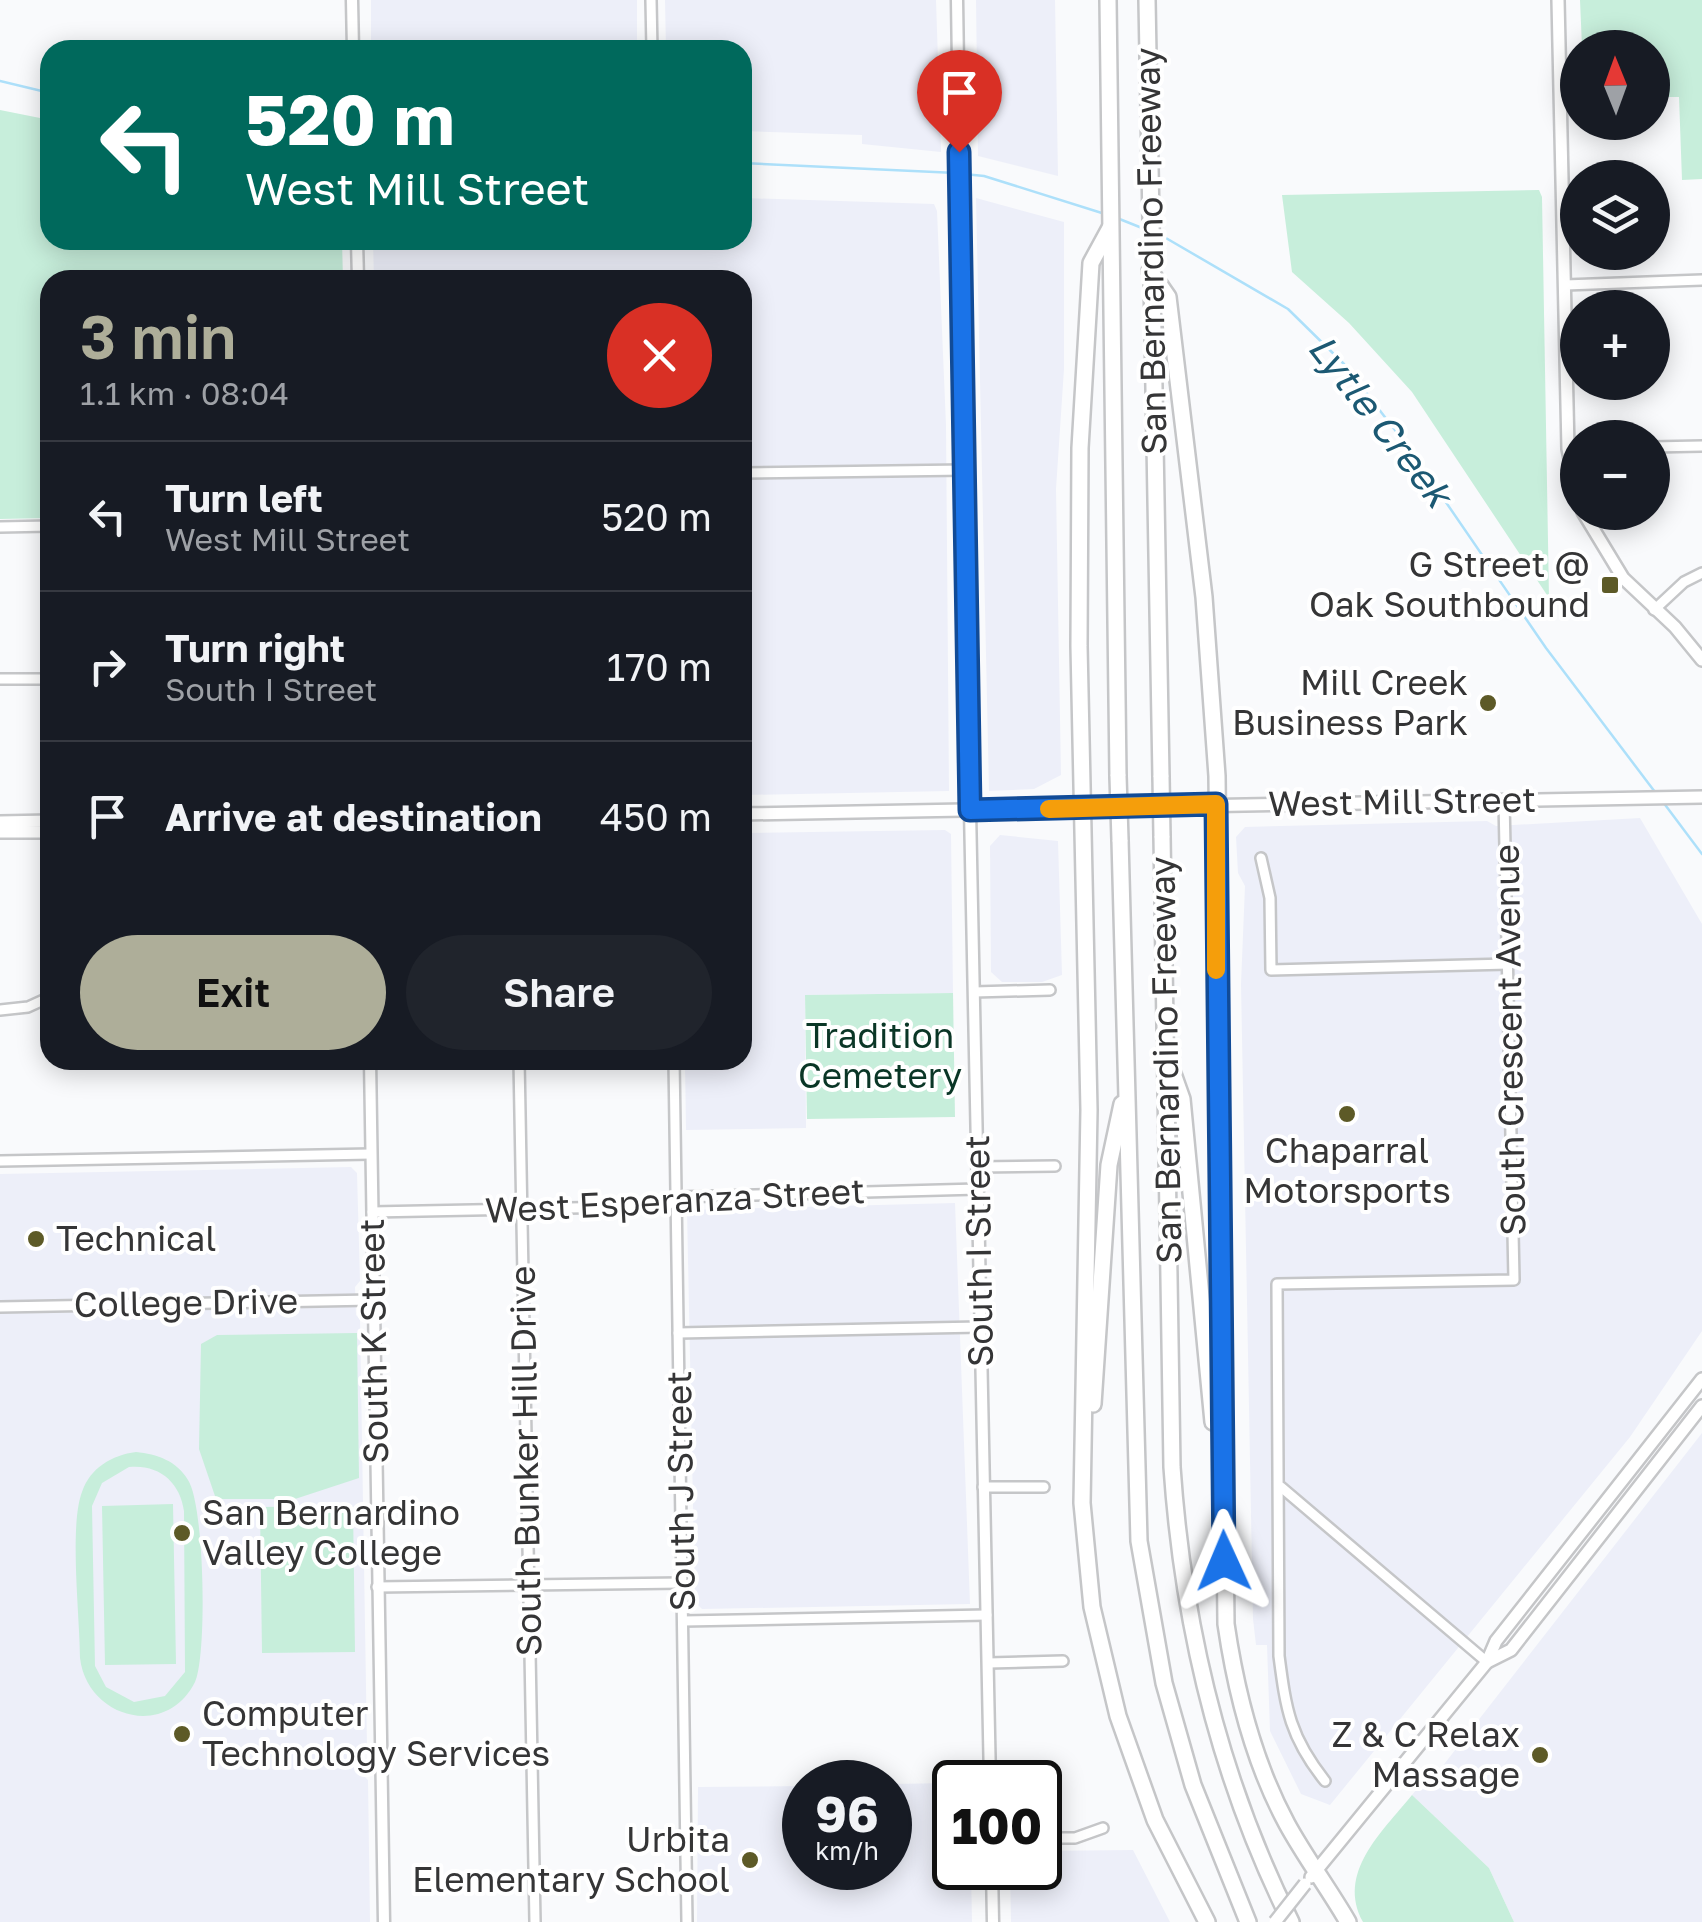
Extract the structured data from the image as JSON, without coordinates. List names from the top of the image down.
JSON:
{
  "streets": {
    "highway": ["San Bernardino Freeway"],
    "main road": ["West Mill Street"],
    "street": [
      "South Crescent Avenue",
      "West Esperanza Street",
      "South I Street",
      "College Drive",
      "South K Street",
      "South Bunker Hill Drive",
      "South J Street"
    ]
  },
  "crossings": [
    ["West Mill Street", "South Crescent Avenue"],
    ["West Mill Street", "South I Street"],
    ["West Esperanza Street", "South I Street"],
    ["West Esperanza Street", "South K Street"],
    ["West Esperanza Street", "South Bunker Hill Drive"],
    ["West Esperanza Street", "South J Street"],
    ["College Drive", "South K Street"]
  ],
  "water": ["Lytle Creek"],
  "parks": ["Tradition Cemetery"],
  "places": {
    "transit": ["G Street @ Oak Southbound"],
    "other": [
      "Mill Creek Business Park",
      "Chaparral Motorsports",
      "Technical",
      "San Bernardino Valley College",
      "Computer Technology Services",
      "Z & C Relax Massage",
      "Urbita Elementary School"
    ]
  },
  "north": "top",
  "page": {
    "map_buttons": ["+", "−"],
    "turn": ["520 m", "West Mill Street"],
    "heading": ["3 min", "1.1 km · 08:04"],
    "list": [
      {
        "name": "Turn left",
        "note": "West Mill Street",
        "value": "520 m"
      },
      {
        "name": "Turn right",
        "note": "South I Street",
        "value": "170 m"
      },
      {
        "name": "Arrive at destination",
        "value": "450 m"
      }
    ],
    "buttons": ["Exit", "Share"],
    "speed": "96 km/h",
    "limit": "100"
  }
}
